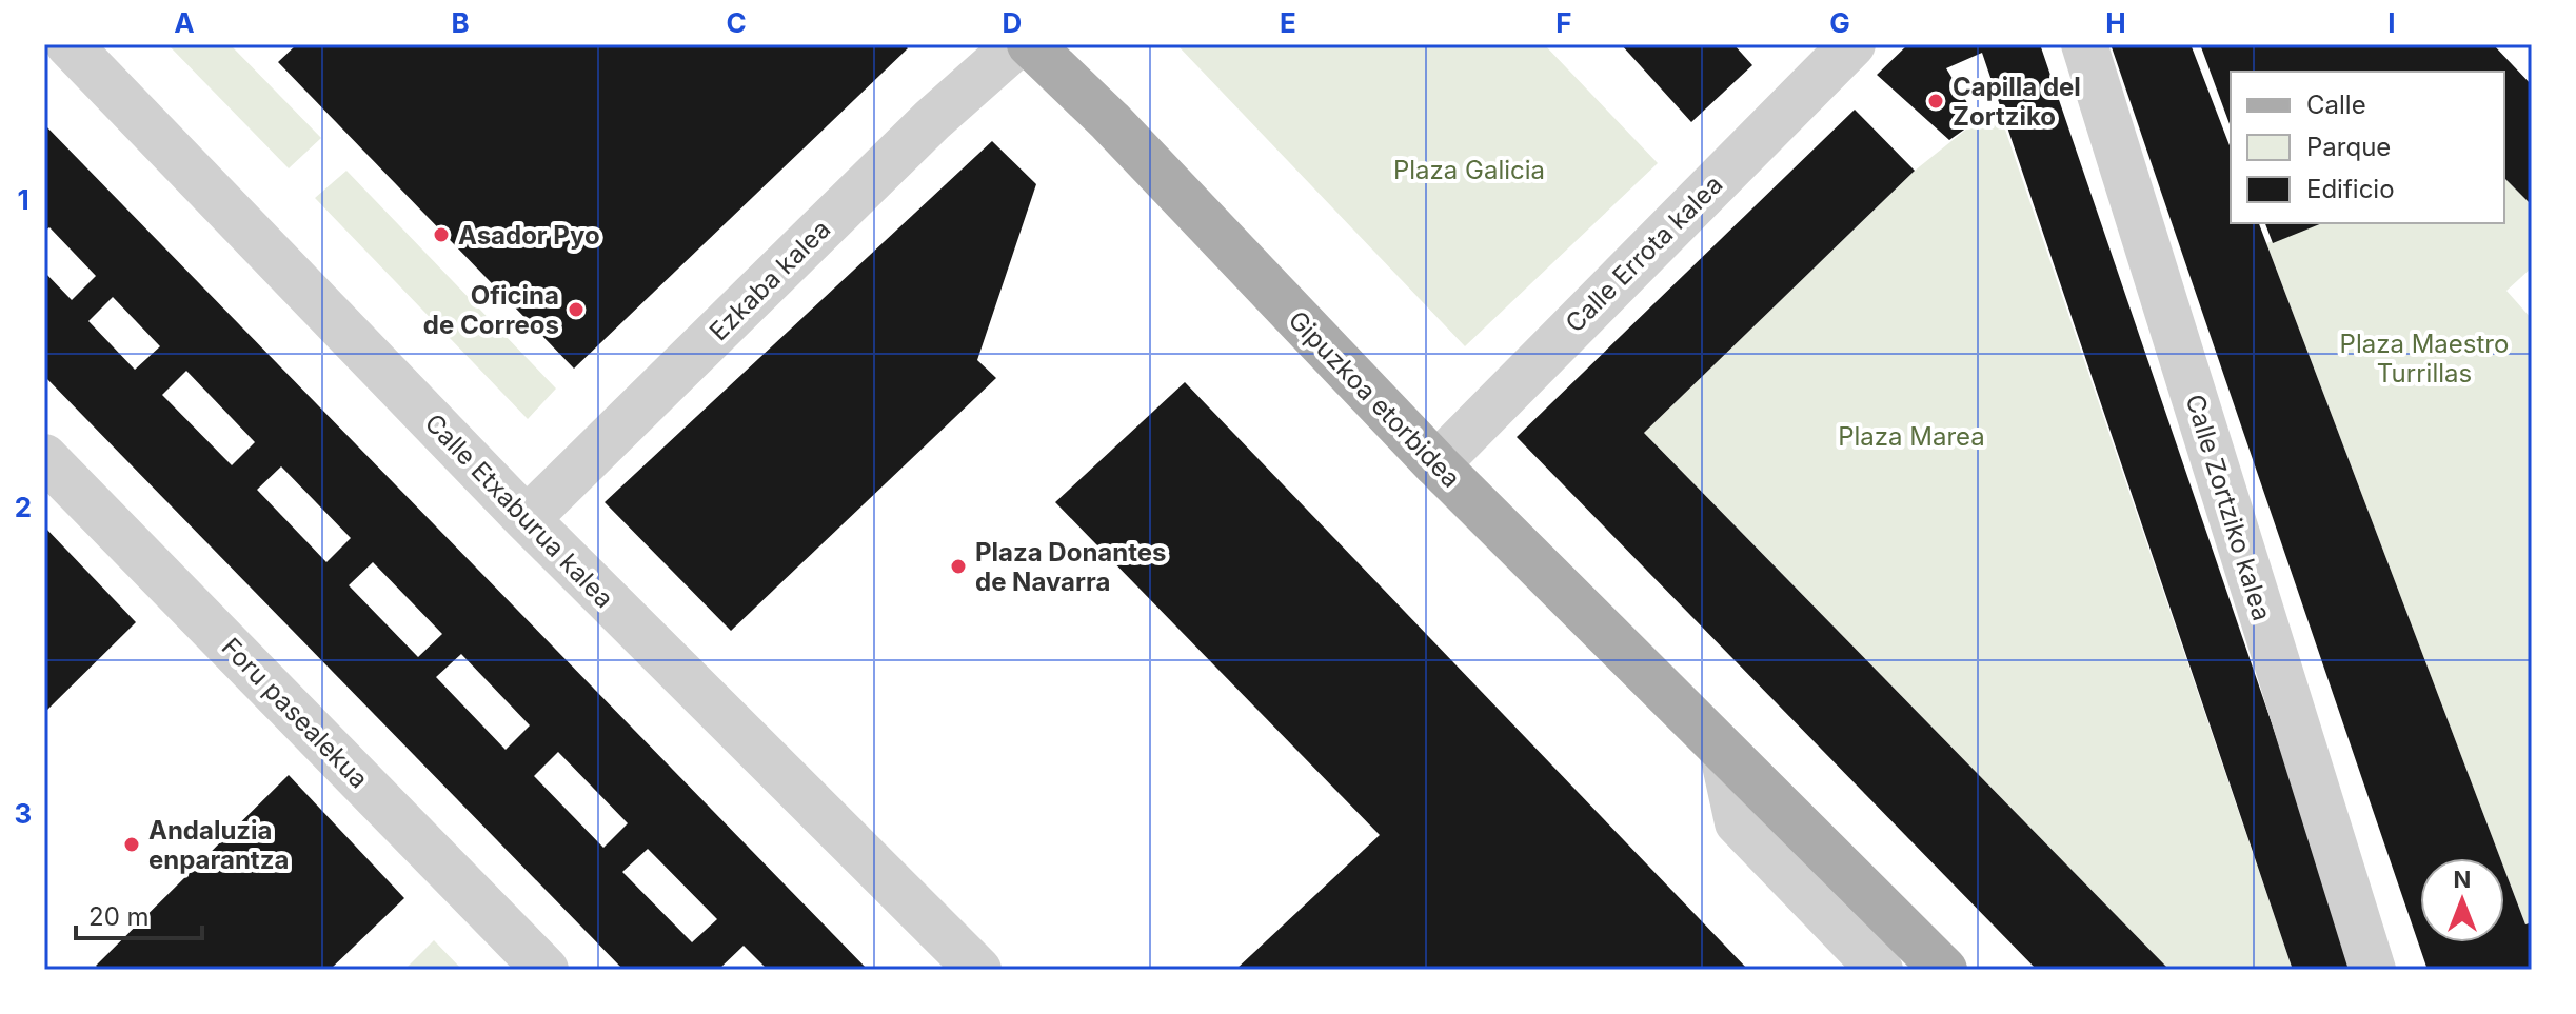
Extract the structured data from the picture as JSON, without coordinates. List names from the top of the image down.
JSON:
{
  "streets": {
    "main road": ["Gipuzkoa etorbidea"],
    "street": [
      "Calle Errota kalea",
      "Ezkaba kalea",
      "Calle Zortziko kalea",
      "Calle Etxaburua kalea",
      "Foru pasealekua"
    ]
  },
  "crossings": [
    ["Calle Errota kalea", "Gipuzkoa etorbidea"],
    ["Ezkaba kalea", "Calle Etxaburua kalea"]
  ],
  "parks": ["Plaza Galicia", "Plaza Maestro Turrillas", "Plaza Marea"],
  "places": [
    "Capilla del Zortziko",
    "Asador Pyo",
    "Oficina de Correos",
    "Plaza Donantes de Navarra",
    "Andaluzia enparantza"
  ],
  "legend": ["Calle", "Parque", "Edificio"],
  "scale_bar": "20 m",
  "north": "top",
  "grid": {
    "columns": [
      "A",
      "B",
      "C",
      "D",
      "E",
      "F",
      "G",
      "H",
      "I"
    ],
    "rows": ["1", "2", "3"]
  }
}
